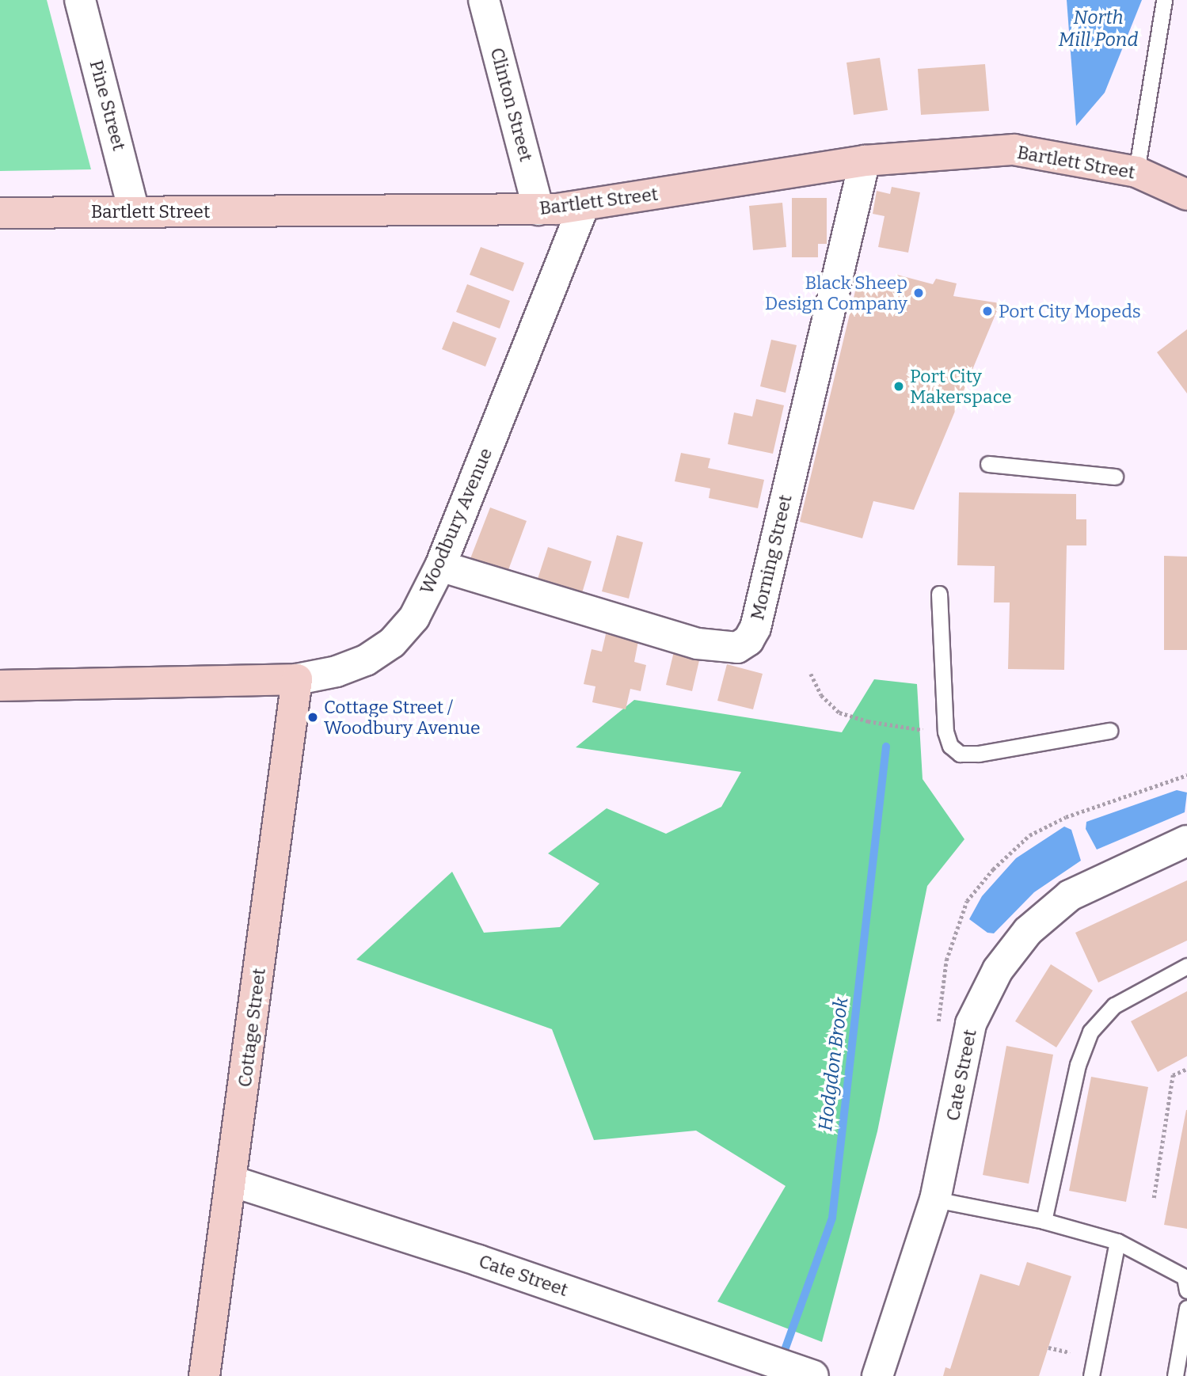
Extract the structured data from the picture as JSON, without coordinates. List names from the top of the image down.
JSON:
{
  "streets": {
    "street": [
      "Clinton Street",
      "Pine Street",
      "Bartlett Street",
      "Woodbury Avenue",
      "Morning Street",
      "Cottage Street",
      "Cate Street"
    ]
  },
  "crossings": [
    ["Clinton Street", "Bartlett Street"],
    ["Pine Street", "Bartlett Street"],
    ["Bartlett Street", "Woodbury Avenue"],
    ["Bartlett Street", "Morning Street"],
    ["Woodbury Avenue", "Morning Street"],
    ["Woodbury Avenue", "Cottage Street"],
    ["Cottage Street", "Cate Street"]
  ],
  "water": ["North Mill Pond", "Hodgdon Brook"],
  "places": [
    "Black Sheep Design Company",
    "Port City Mopeds",
    "Port City Makerspace",
    "Cottage Street / Woodbury Avenue"
  ]
}
